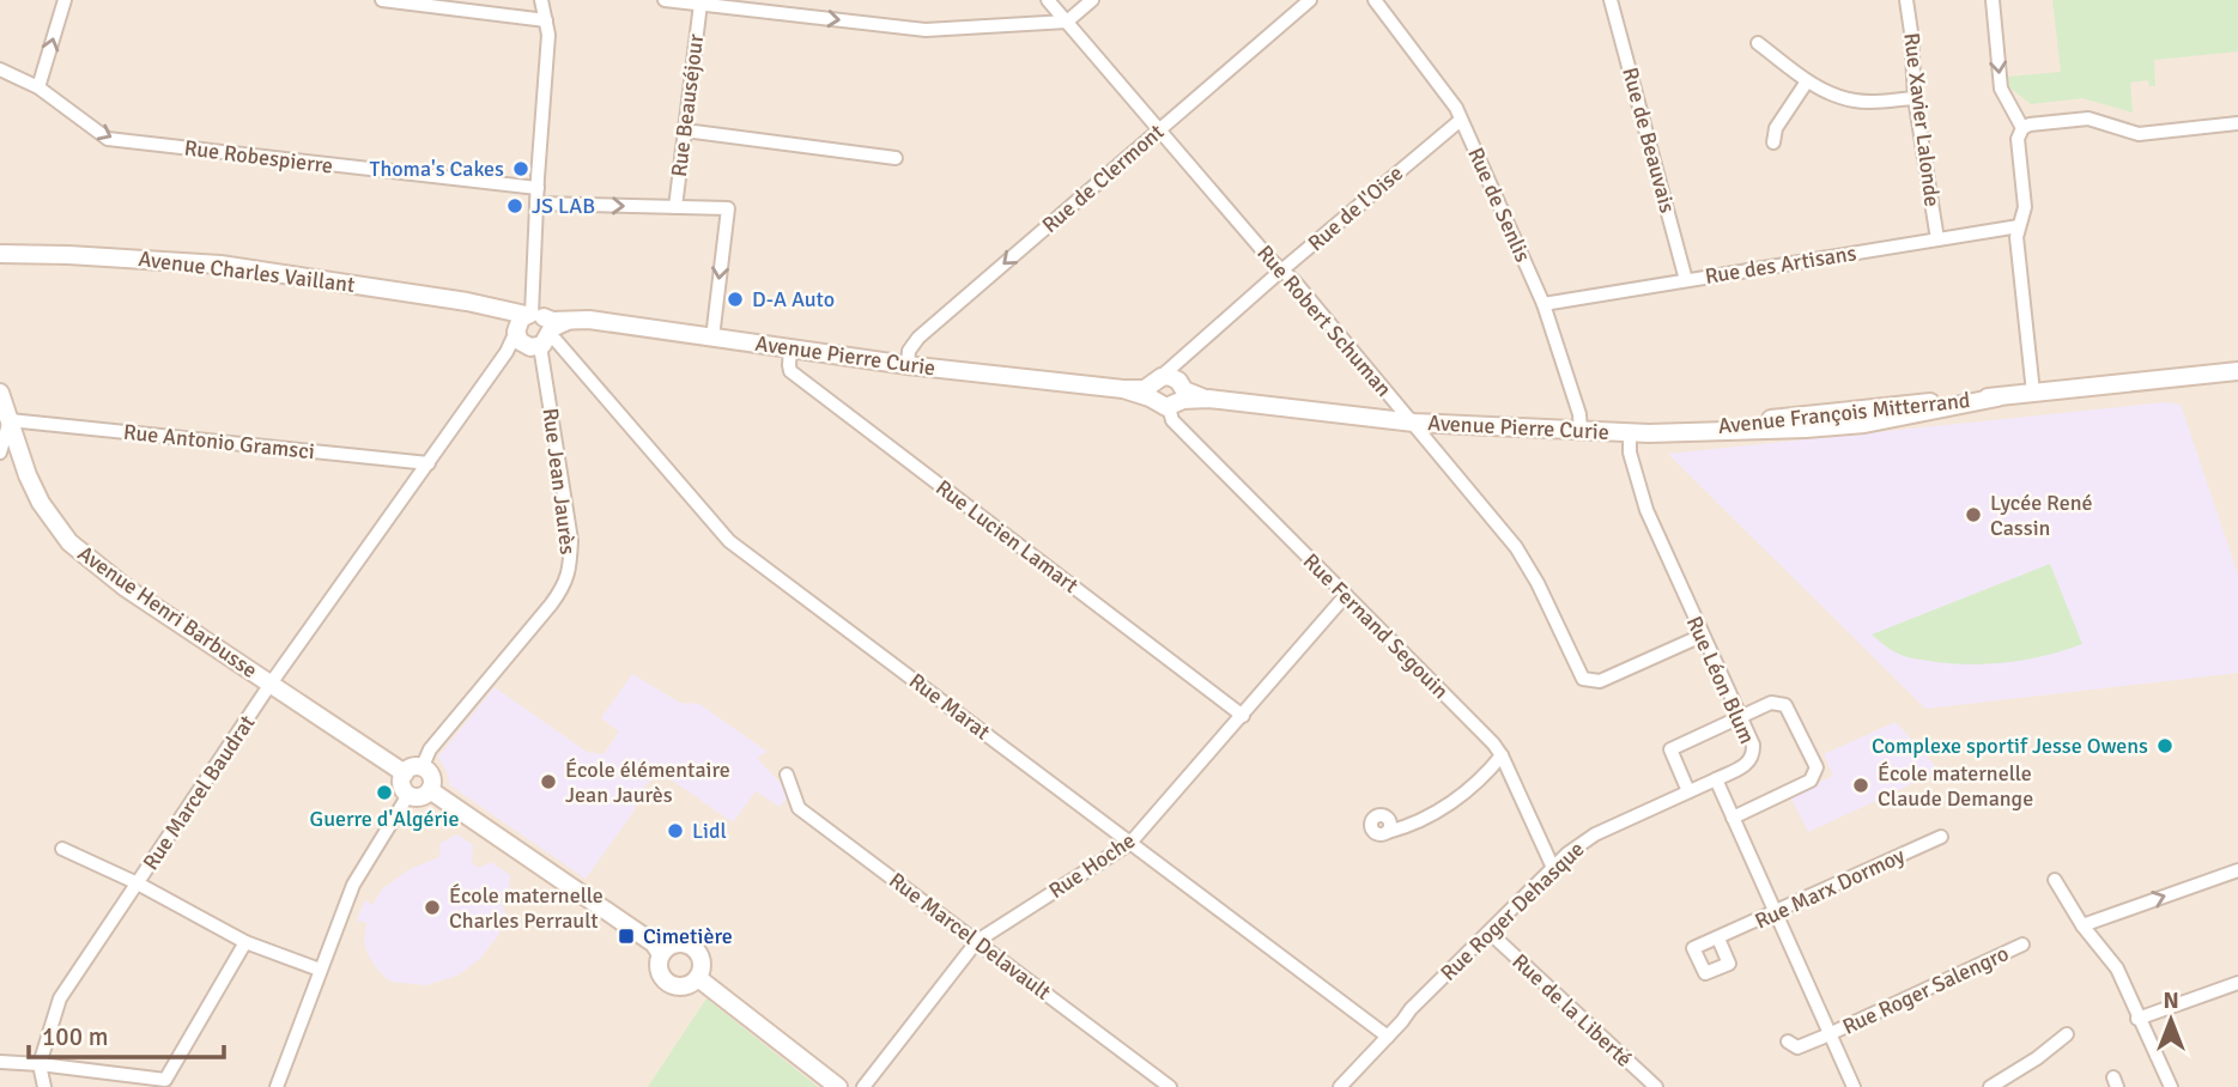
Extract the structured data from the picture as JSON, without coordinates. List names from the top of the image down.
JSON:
{
  "streets": {
    "main road": [
      "Avenue Charles Vaillant",
      "Avenue Pierre Curie",
      "Avenue François Mitterrand",
      "Avenue Henri Barbusse"
    ],
    "street": [
      "Rue Beauséjour",
      "Rue Xavier Lalonde",
      "Rue de Beauvais",
      "Rue Robespierre",
      "Rue de Clermont",
      "Rue de Senlis",
      "Rue de l'Oise",
      "Rue des Artisans",
      "Rue Robert Schuman",
      "Rue Antonio Gramsci",
      "Rue Jean Jaurès",
      "Rue Lucien Lamart",
      "Rue Fernand Segouin",
      "Rue Léon Blum",
      "Rue Marat",
      "Rue Marcel Baudrat",
      "Rue Hoche",
      "Rue Marx Dormoy",
      "Rue Roger Dehasque",
      "Rue Marcel Delavault",
      "Rue Roger Salengro",
      "Rue de la Liberté"
    ]
  },
  "crossings": [
    ["Rue Xavier Lalonde", "Rue des Artisans"],
    ["Rue de Beauvais", "Rue des Artisans"],
    ["Rue Robespierre", "Rue Jean Jaurès"],
    ["Rue de Clermont", "Rue Robert Schuman"],
    ["Rue de Clermont", "Avenue Pierre Curie"],
    ["Rue de Senlis", "Rue de l'Oise"],
    ["Rue de Senlis", "Rue des Artisans"],
    ["Rue de Senlis", "Avenue Pierre Curie"],
    ["Rue de l'Oise", "Rue Robert Schuman"],
    ["Rue de l'Oise", "Avenue Pierre Curie"],
    ["Rue de l'Oise", "Rue Fernand Segouin"],
    ["Avenue Charles Vaillant", "Avenue Pierre Curie"],
    ["Avenue Charles Vaillant", "Rue Jean Jaurès"],
    ["Avenue Charles Vaillant", "Rue Marat"],
    ["Avenue Charles Vaillant", "Rue Marcel Baudrat"],
    ["Rue Robert Schuman", "Avenue Pierre Curie"],
    ["Rue Robert Schuman", "Rue Léon Blum"],
    ["Avenue Pierre Curie", "Avenue François Mitterrand"],
    ["Avenue Pierre Curie", "Rue Jean Jaurès"],
    ["Avenue Pierre Curie", "Rue Lucien Lamart"],
    ["Avenue Pierre Curie", "Rue Fernand Segouin"],
    ["Avenue Pierre Curie", "Rue Léon Blum"],
    ["Avenue Pierre Curie", "Rue Marat"],
    ["Avenue Pierre Curie", "Rue Marcel Baudrat"],
    ["Avenue François Mitterrand", "Rue Léon Blum"],
    ["Rue Antonio Gramsci", "Avenue Henri Barbusse"],
    ["Rue Antonio Gramsci", "Rue Marcel Baudrat"],
    ["Rue Jean Jaurès", "Avenue Henri Barbusse"],
    ["Rue Jean Jaurès", "Rue Marat"],
    ["Rue Jean Jaurès", "Rue Marcel Baudrat"],
    ["Rue Lucien Lamart", "Rue Hoche"],
    ["Avenue Henri Barbusse", "Rue Marcel Baudrat"],
    ["Rue Fernand Segouin", "Rue Hoche"],
    ["Rue Fernand Segouin", "Rue Roger Dehasque"],
    ["Rue Léon Blum", "Rue Roger Dehasque"],
    ["Rue Marat", "Rue Marcel Baudrat"],
    ["Rue Marat", "Rue Hoche"],
    ["Rue Marat", "Rue Roger Dehasque"],
    ["Rue Hoche", "Rue Marcel Delavault"],
    ["Rue Roger Dehasque", "Rue de la Liberté"]
  ],
  "one_way": ["Rue Robespierre", "Rue de Clermont"],
  "places": {
    "other": [
      "Thoma's Cakes",
      "JS LAB",
      "D-A Auto",
      "Lycée René Cassin",
      "Complexe sportif Jesse Owens",
      "École élémentaire Jean Jaurès",
      "École maternelle Claude Demange",
      "Guerre d'Algérie",
      "Lidl",
      "École maternelle Charles Perrault"
    ],
    "transit": ["Cimetière"]
  },
  "scale_bar": "100 m",
  "north": "top"
}
